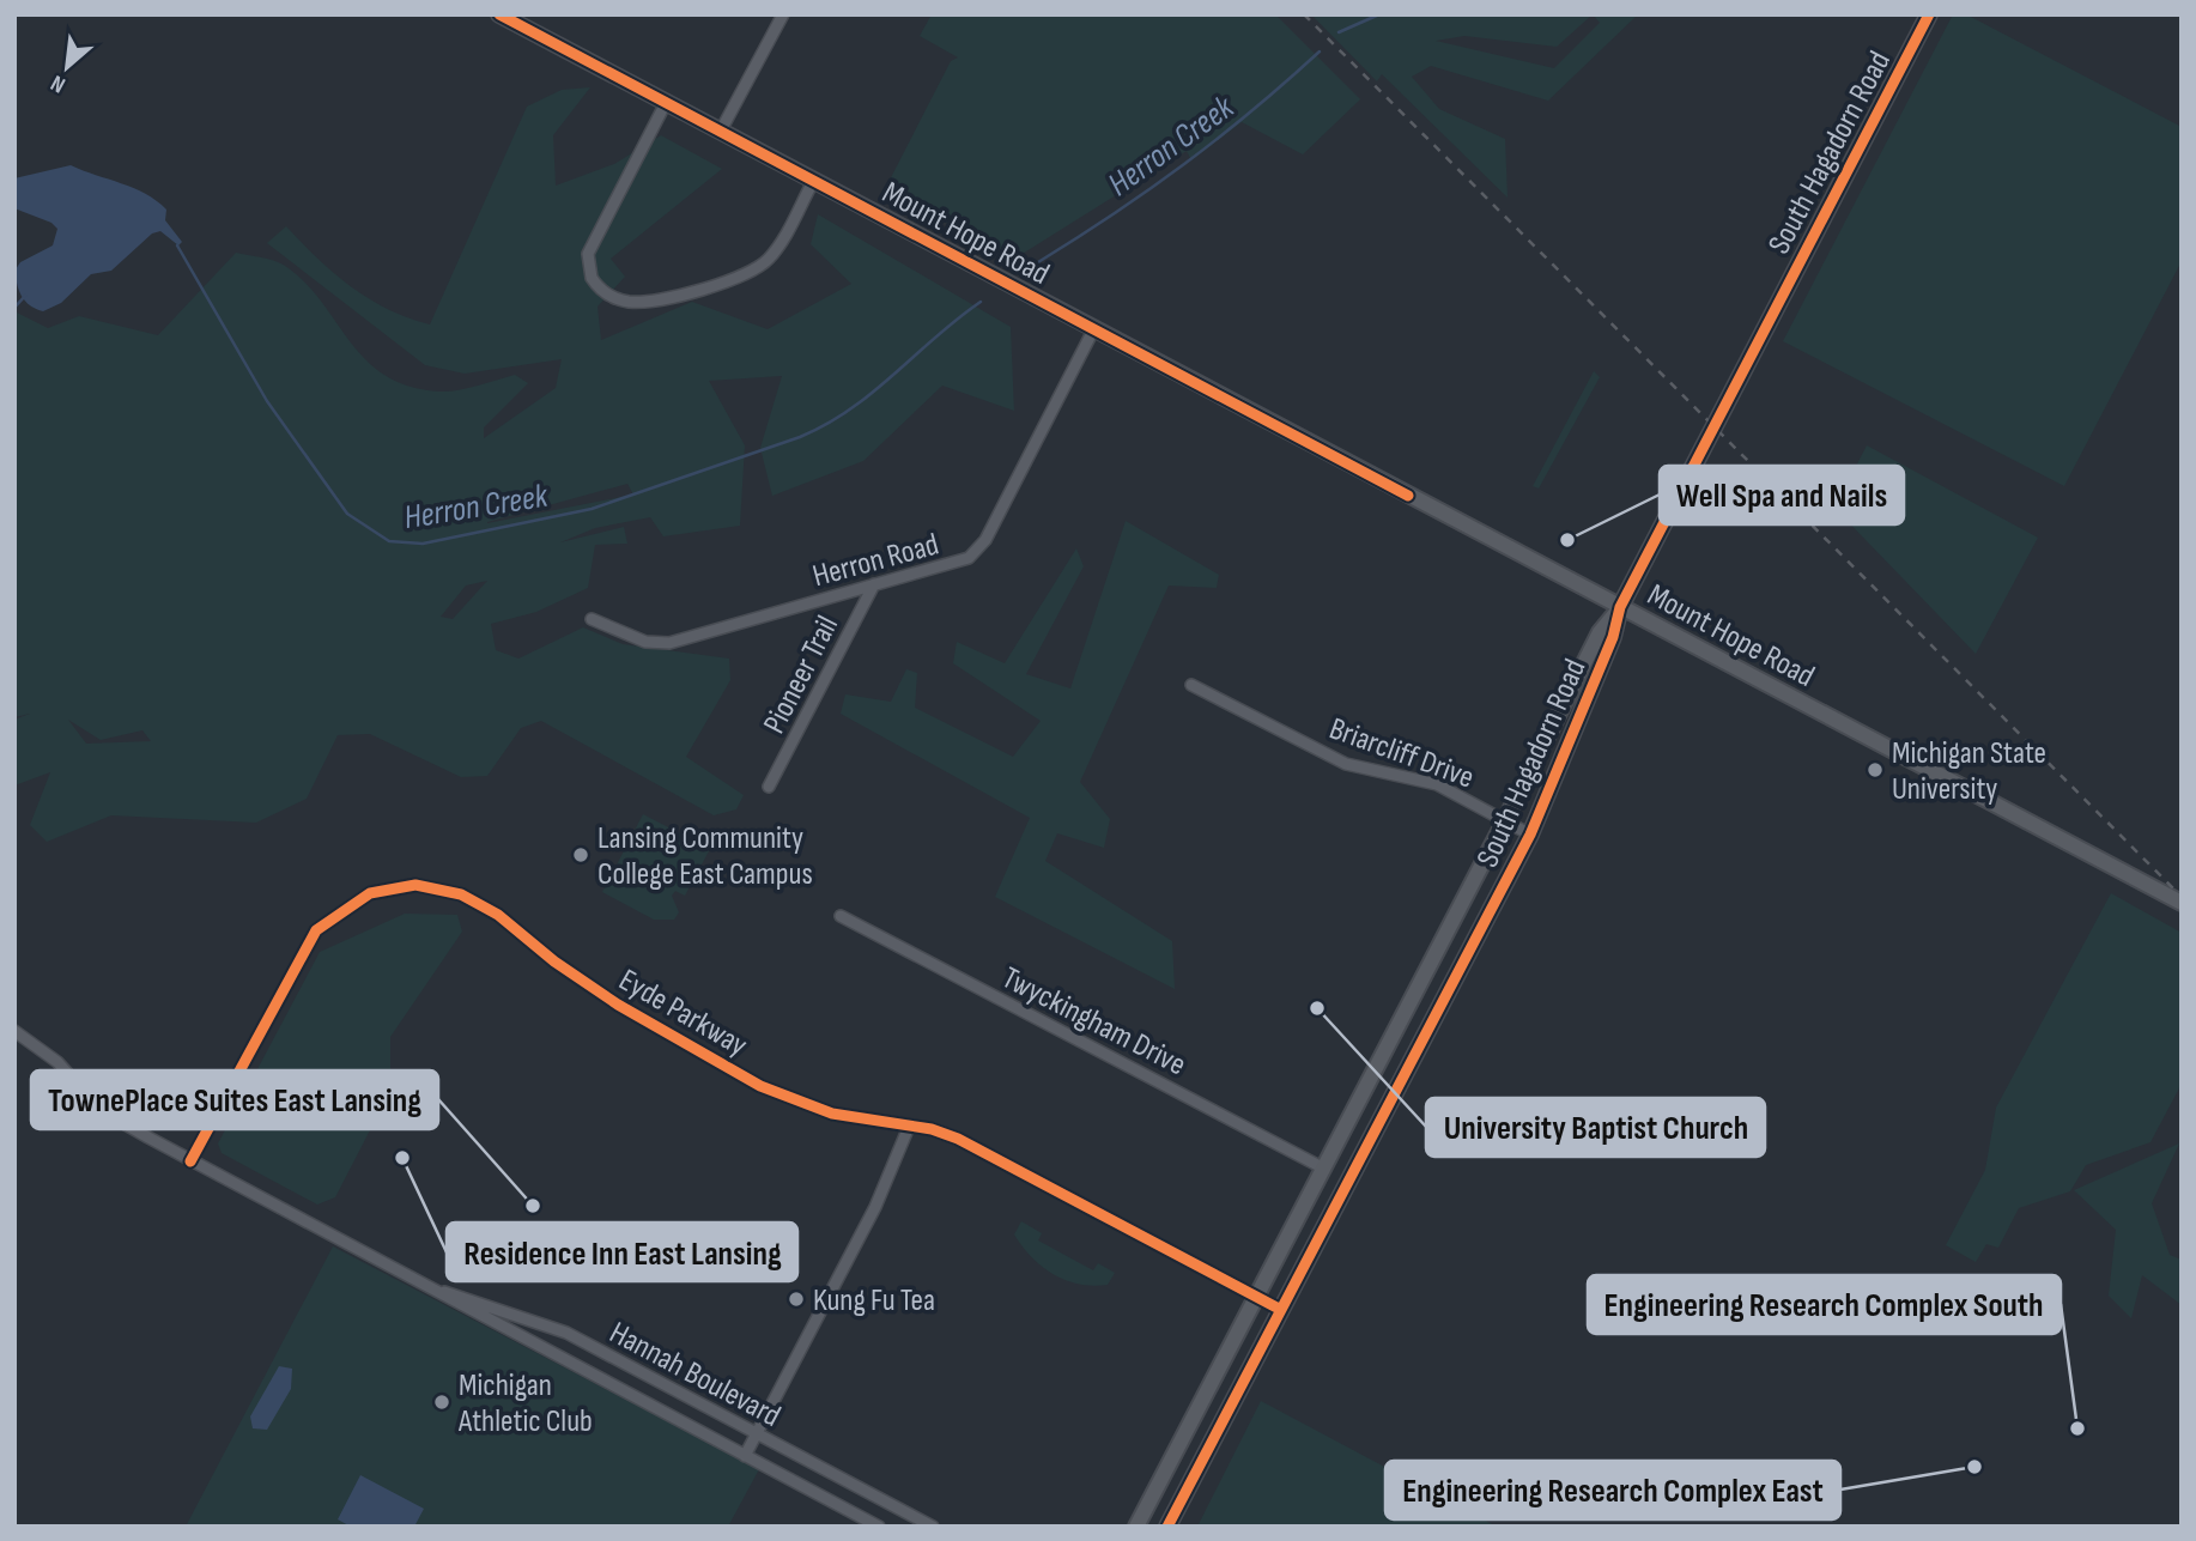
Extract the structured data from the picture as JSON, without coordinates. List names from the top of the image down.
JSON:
{
  "streets": {
    "street": [
      "South Hagadorn Road",
      "Mount Hope Road",
      "Herron Road",
      "Pioneer Trail",
      "Briarcliff Drive",
      "Eyde Parkway",
      "Twyckingham Drive",
      "Hannah Boulevard"
    ]
  },
  "crossings": [
    ["South Hagadorn Road", "Mount Hope Road"],
    ["South Hagadorn Road", "Briarcliff Drive"],
    ["South Hagadorn Road", "Eyde Parkway"],
    ["South Hagadorn Road", "Twyckingham Drive"],
    ["Mount Hope Road", "Herron Road"],
    ["Herron Road", "Pioneer Trail"],
    ["Eyde Parkway", "Hannah Boulevard"]
  ],
  "water": ["Herron Creek"],
  "places": [
    "Well Spa and Nails",
    "Michigan State University",
    "Lansing Community College East Campus",
    "University Baptist Church",
    "Residence Inn East Lansing",
    "TownePlace Suites East Lansing",
    "Kung Fu Tea",
    "Michigan Athletic Club",
    "Engineering Research Complex South",
    "Engineering Research Complex East"
  ],
  "north": "bottom left"
}
